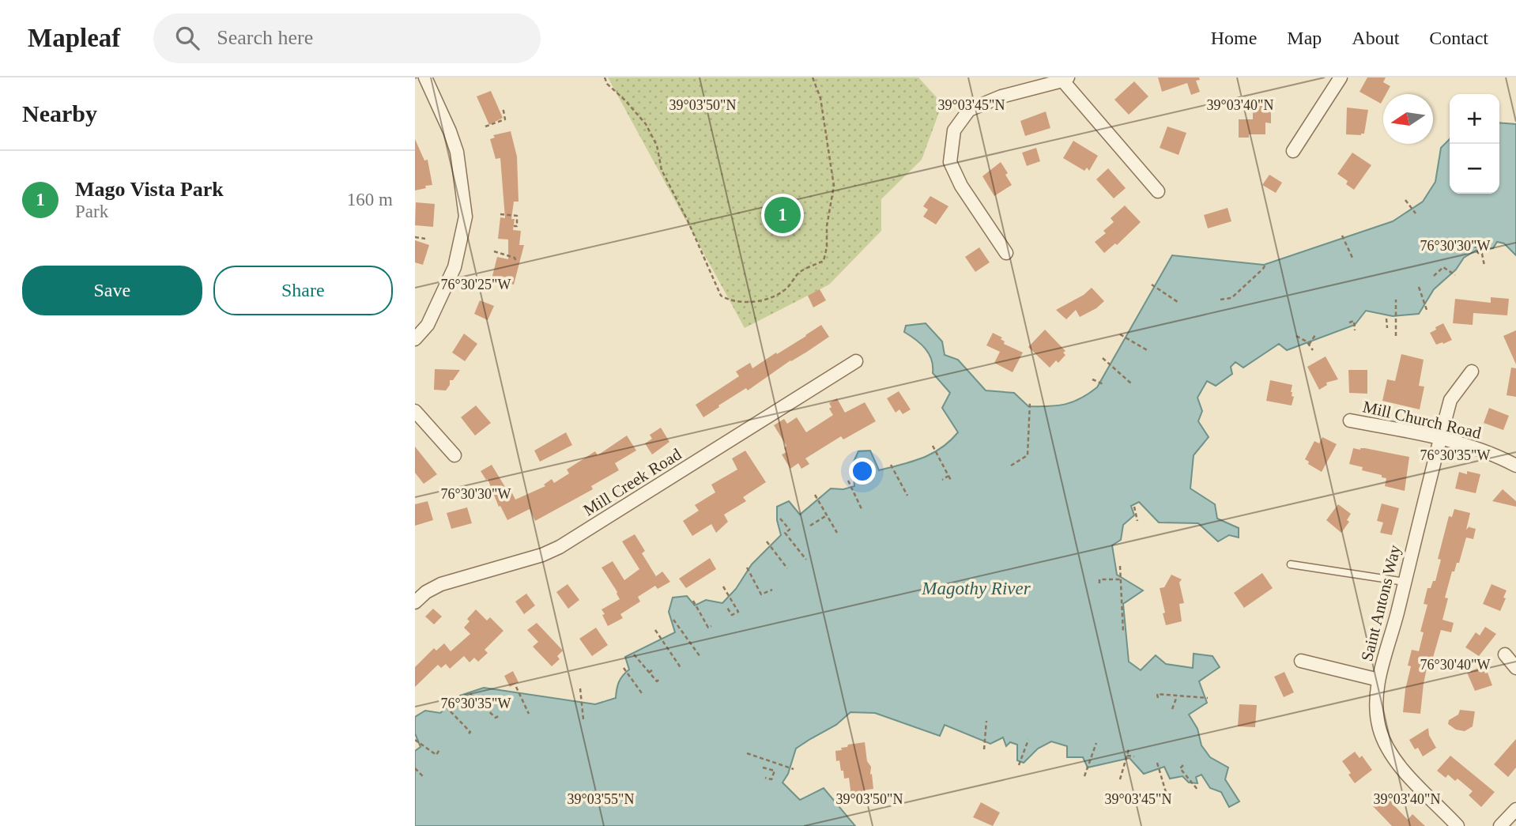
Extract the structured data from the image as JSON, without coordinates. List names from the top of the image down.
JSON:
{
  "streets": {
    "street": ["Mill Church Road", "Mill Creek Road", "Saint Antons Way"]
  },
  "crossings": [
    ["Mill Church Road", "Saint Antons Way"]
  ],
  "water": ["Magothy River"],
  "north": "left",
  "page": {
    "header": "Mapleaf",
    "search": "Search here",
    "nav": [
      "Home",
      "Map",
      "About",
      "Contact"
    ],
    "heading": "Nearby",
    "map_buttons": ["+", "−"],
    "list": [
      {
        "mark": "1",
        "name": "Mago Vista Park",
        "note": "Park",
        "value": "160 m"
      }
    ],
    "pins": "1",
    "buttons": ["Save", "Share"]
  },
  "coordinates": [
    "39°03'50\"N",
    "39°03'45\"N",
    "39°03'40\"N",
    "76°30'30\"W",
    "76°30'25\"W",
    "76°30'35\"W",
    "76°30'40\"W",
    "39°03'55\"N"
  ]
}
